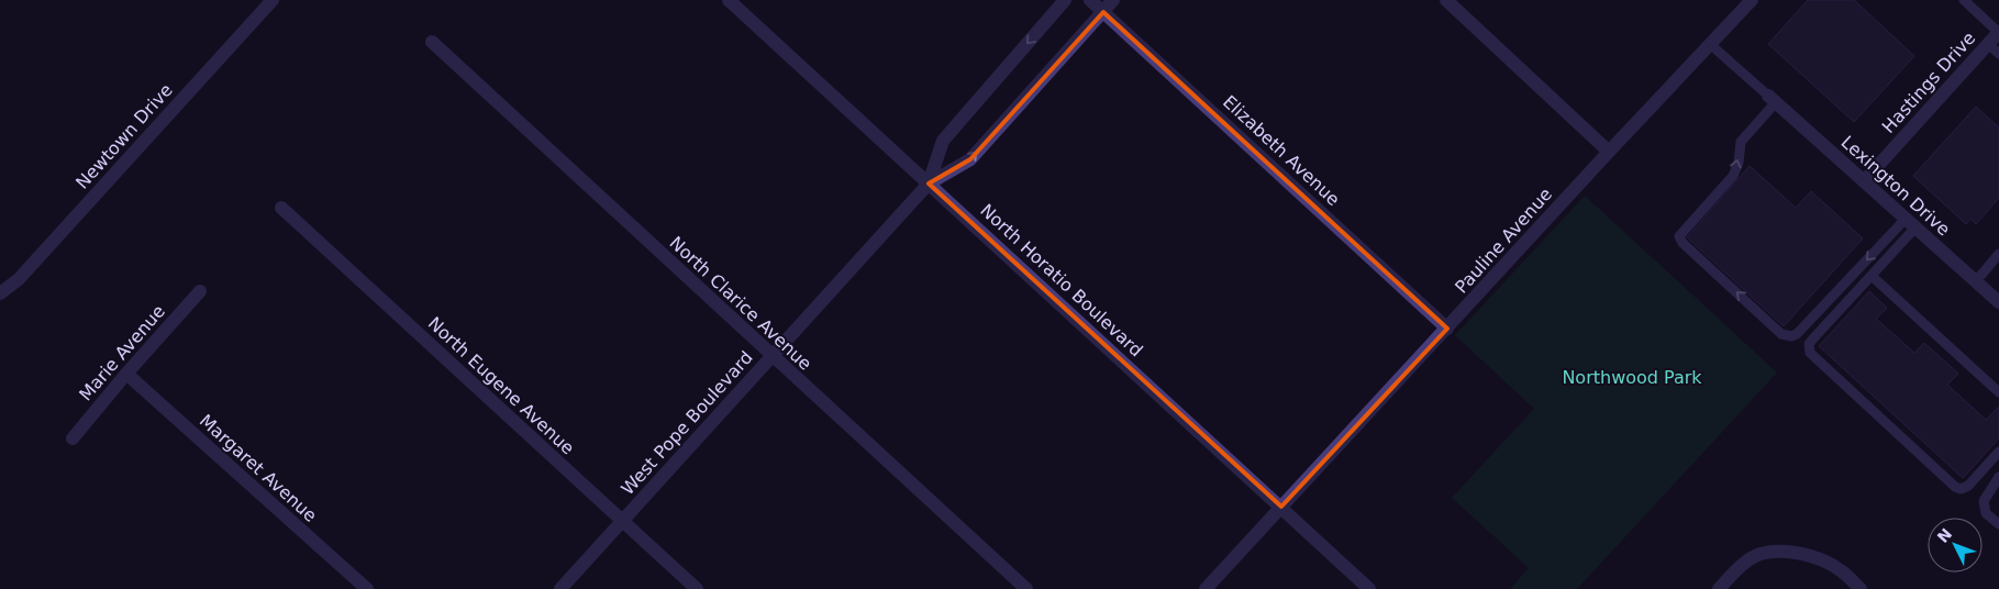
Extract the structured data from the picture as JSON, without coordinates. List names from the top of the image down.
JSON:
{
  "streets": {
    "street": [
      "Hastings Drive",
      "Newtown Drive",
      "Elizabeth Avenue",
      "Lexington Drive",
      "Pauline Avenue",
      "North Horatio Boulevard",
      "North Clarice Avenue",
      "Marie Avenue",
      "North Eugene Avenue",
      "West Pope Boulevard",
      "Margaret Avenue"
    ]
  },
  "crossings": [
    ["Hastings Drive", "Lexington Drive"],
    ["Elizabeth Avenue", "Pauline Avenue"],
    ["Elizabeth Avenue", "West Pope Boulevard"],
    ["Pauline Avenue", "North Horatio Boulevard"],
    ["North Horatio Boulevard", "West Pope Boulevard"],
    ["North Clarice Avenue", "West Pope Boulevard"],
    ["Marie Avenue", "Margaret Avenue"],
    ["North Eugene Avenue", "West Pope Boulevard"]
  ],
  "parks": ["Northwood Park"],
  "north": "top left"
}
